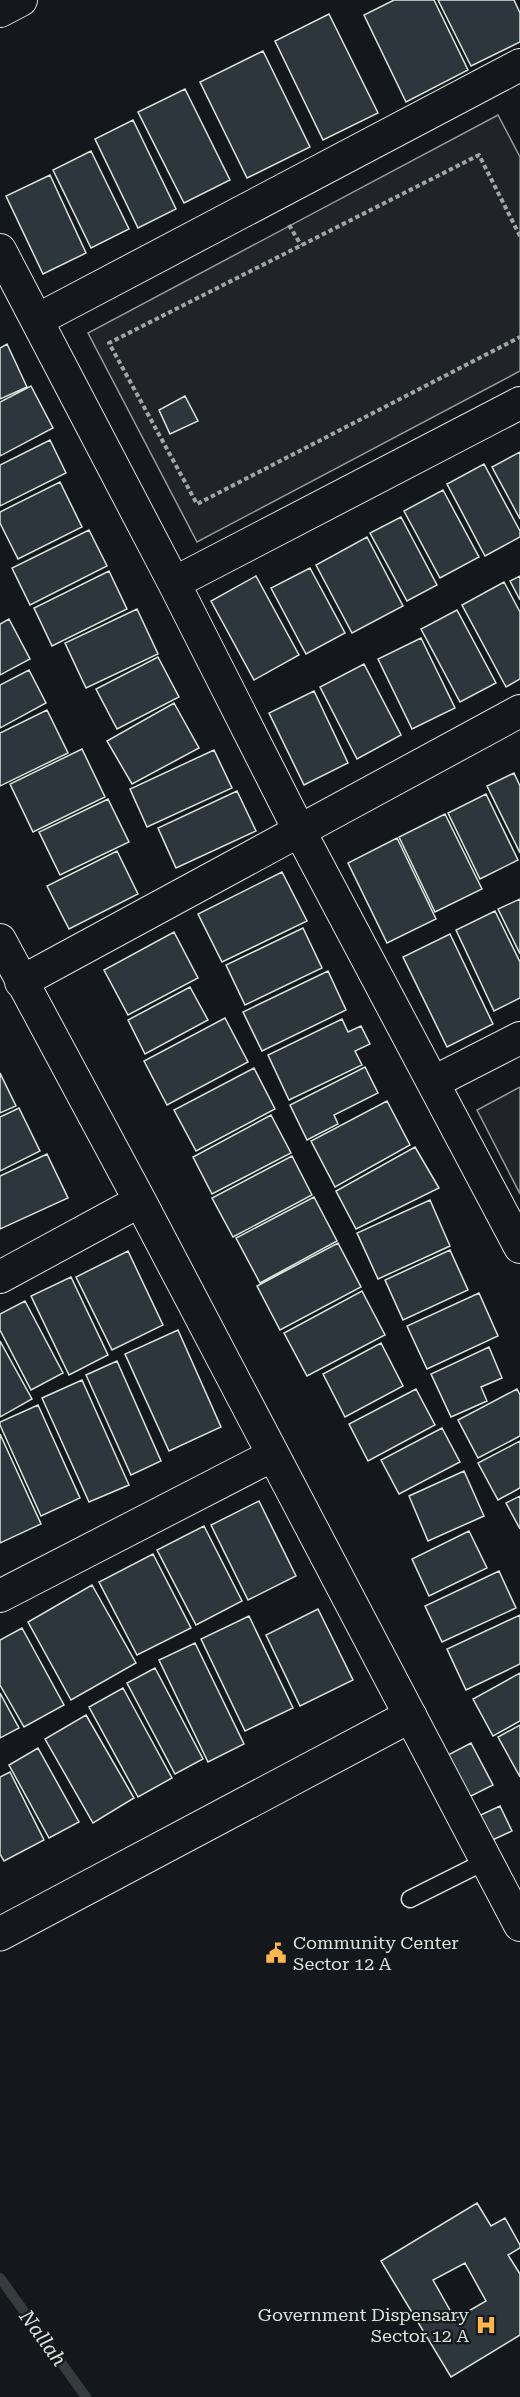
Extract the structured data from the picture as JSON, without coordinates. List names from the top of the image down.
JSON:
{
  "water": ["Nallah"],
  "places": {
    "public building": ["Community Center Sector 12 A"],
    "hospital": ["Government Dispensary Sector 12 A"]
  }
}
